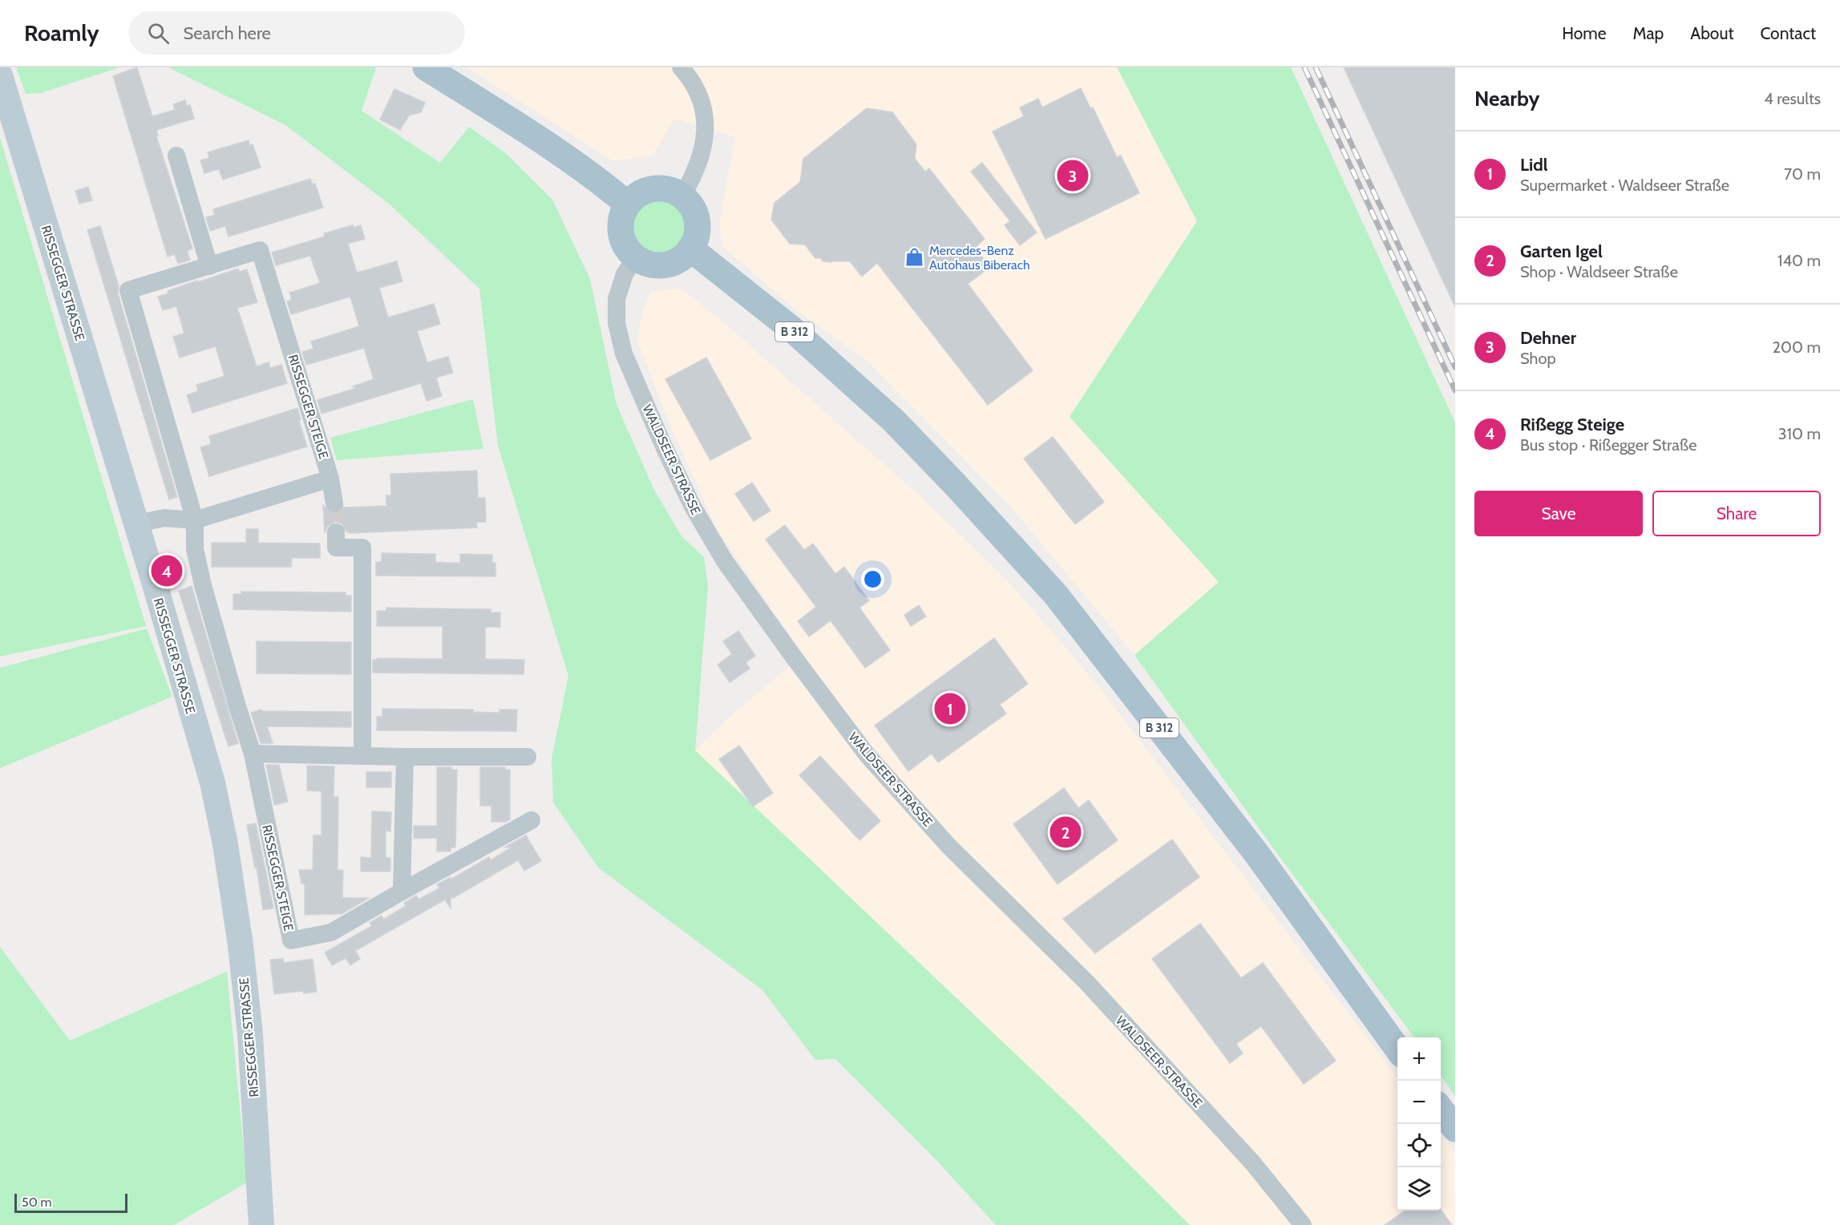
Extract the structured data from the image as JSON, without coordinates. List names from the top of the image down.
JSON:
{
  "streets": {
    "main road": ["B 312"],
    "street": ["RISSEGGER STRASSE", "RISSEGGER STEIGE", "WALDSEER STRASSE"]
  },
  "crossings": [
    ["B 312", "WALDSEER STRASSE"]
  ],
  "places": {
    "shop": ["Mercedes-Benz Autohaus Biberach"]
  },
  "scale_bar": "50 m",
  "page": {
    "header": "Roamly",
    "search": "Search here",
    "nav": [
      "Home",
      "Map",
      "About",
      "Contact"
    ],
    "heading": ["Nearby", "4 results"],
    "list": [
      {
        "mark": "1",
        "name": "Lidl",
        "note": "Supermarket · Waldseer Straße",
        "value": "70 m"
      },
      {
        "mark": "2",
        "name": "Garten Igel",
        "note": "Shop · Waldseer Straße",
        "value": "140 m"
      },
      {
        "mark": "3",
        "name": "Dehner",
        "note": "Shop",
        "value": "200 m"
      },
      {
        "mark": "4",
        "name": "Rißegg Steige",
        "note": "Bus stop · Rißegger Straße",
        "value": "310 m"
      }
    ],
    "pins": [
      "3",
      "4",
      "1",
      "2"
    ],
    "buttons": ["Save", "Share"],
    "map_buttons": ["+", "−"],
    "scale": "50 m"
  }
}
